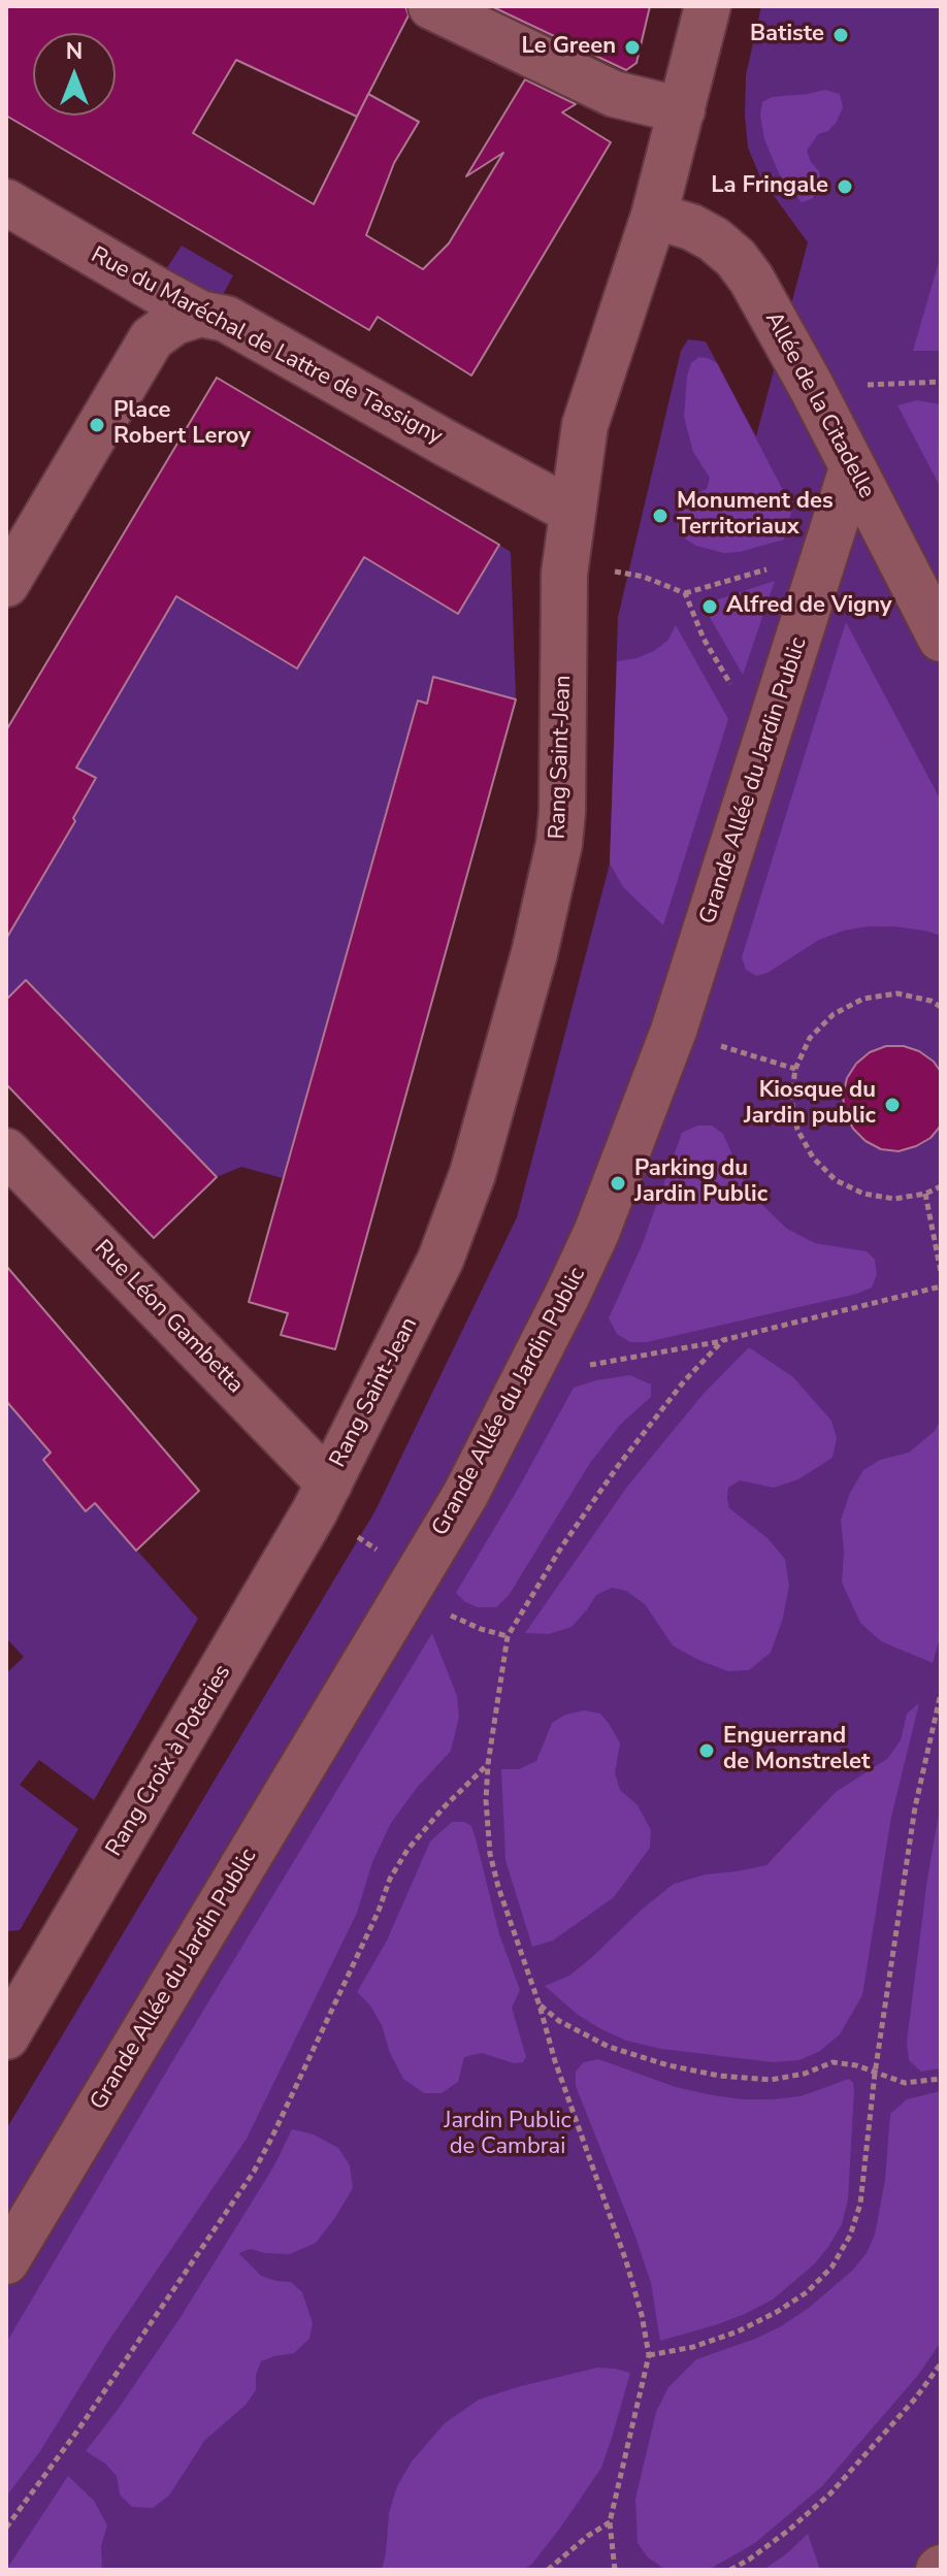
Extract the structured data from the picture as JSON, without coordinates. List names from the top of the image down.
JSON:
{
  "streets": {
    "street": [
      "Rue du Maréchal de Lattre de Tassigny",
      "Allée de la Citadelle",
      "Rang Saint-Jean",
      "Grande Allée du Jardin Public",
      "Rue Léon Gambetta",
      "Rang Croix à Poteries"
    ]
  },
  "crossings": [
    ["Rue du Maréchal de Lattre de Tassigny", "Rang Saint-Jean"],
    ["Allée de la Citadelle", "Rang Saint-Jean"],
    ["Allée de la Citadelle", "Grande Allée du Jardin Public"],
    ["Rang Saint-Jean", "Rue Léon Gambetta"],
    ["Rang Saint-Jean", "Rang Croix à Poteries"],
    ["Rue Léon Gambetta", "Rang Croix à Poteries"]
  ],
  "parks": ["Jardin Public de Cambrai"],
  "places": [
    "Batiste",
    "Le Green",
    "La Fringale",
    "Place Robert Leroy",
    "Monument des Territoriaux",
    "Alfred de Vigny",
    "Kiosque du Jardin public",
    "Parking du Jardin Public",
    "Enguerrand de Monstrelet"
  ],
  "north": "top"
}
